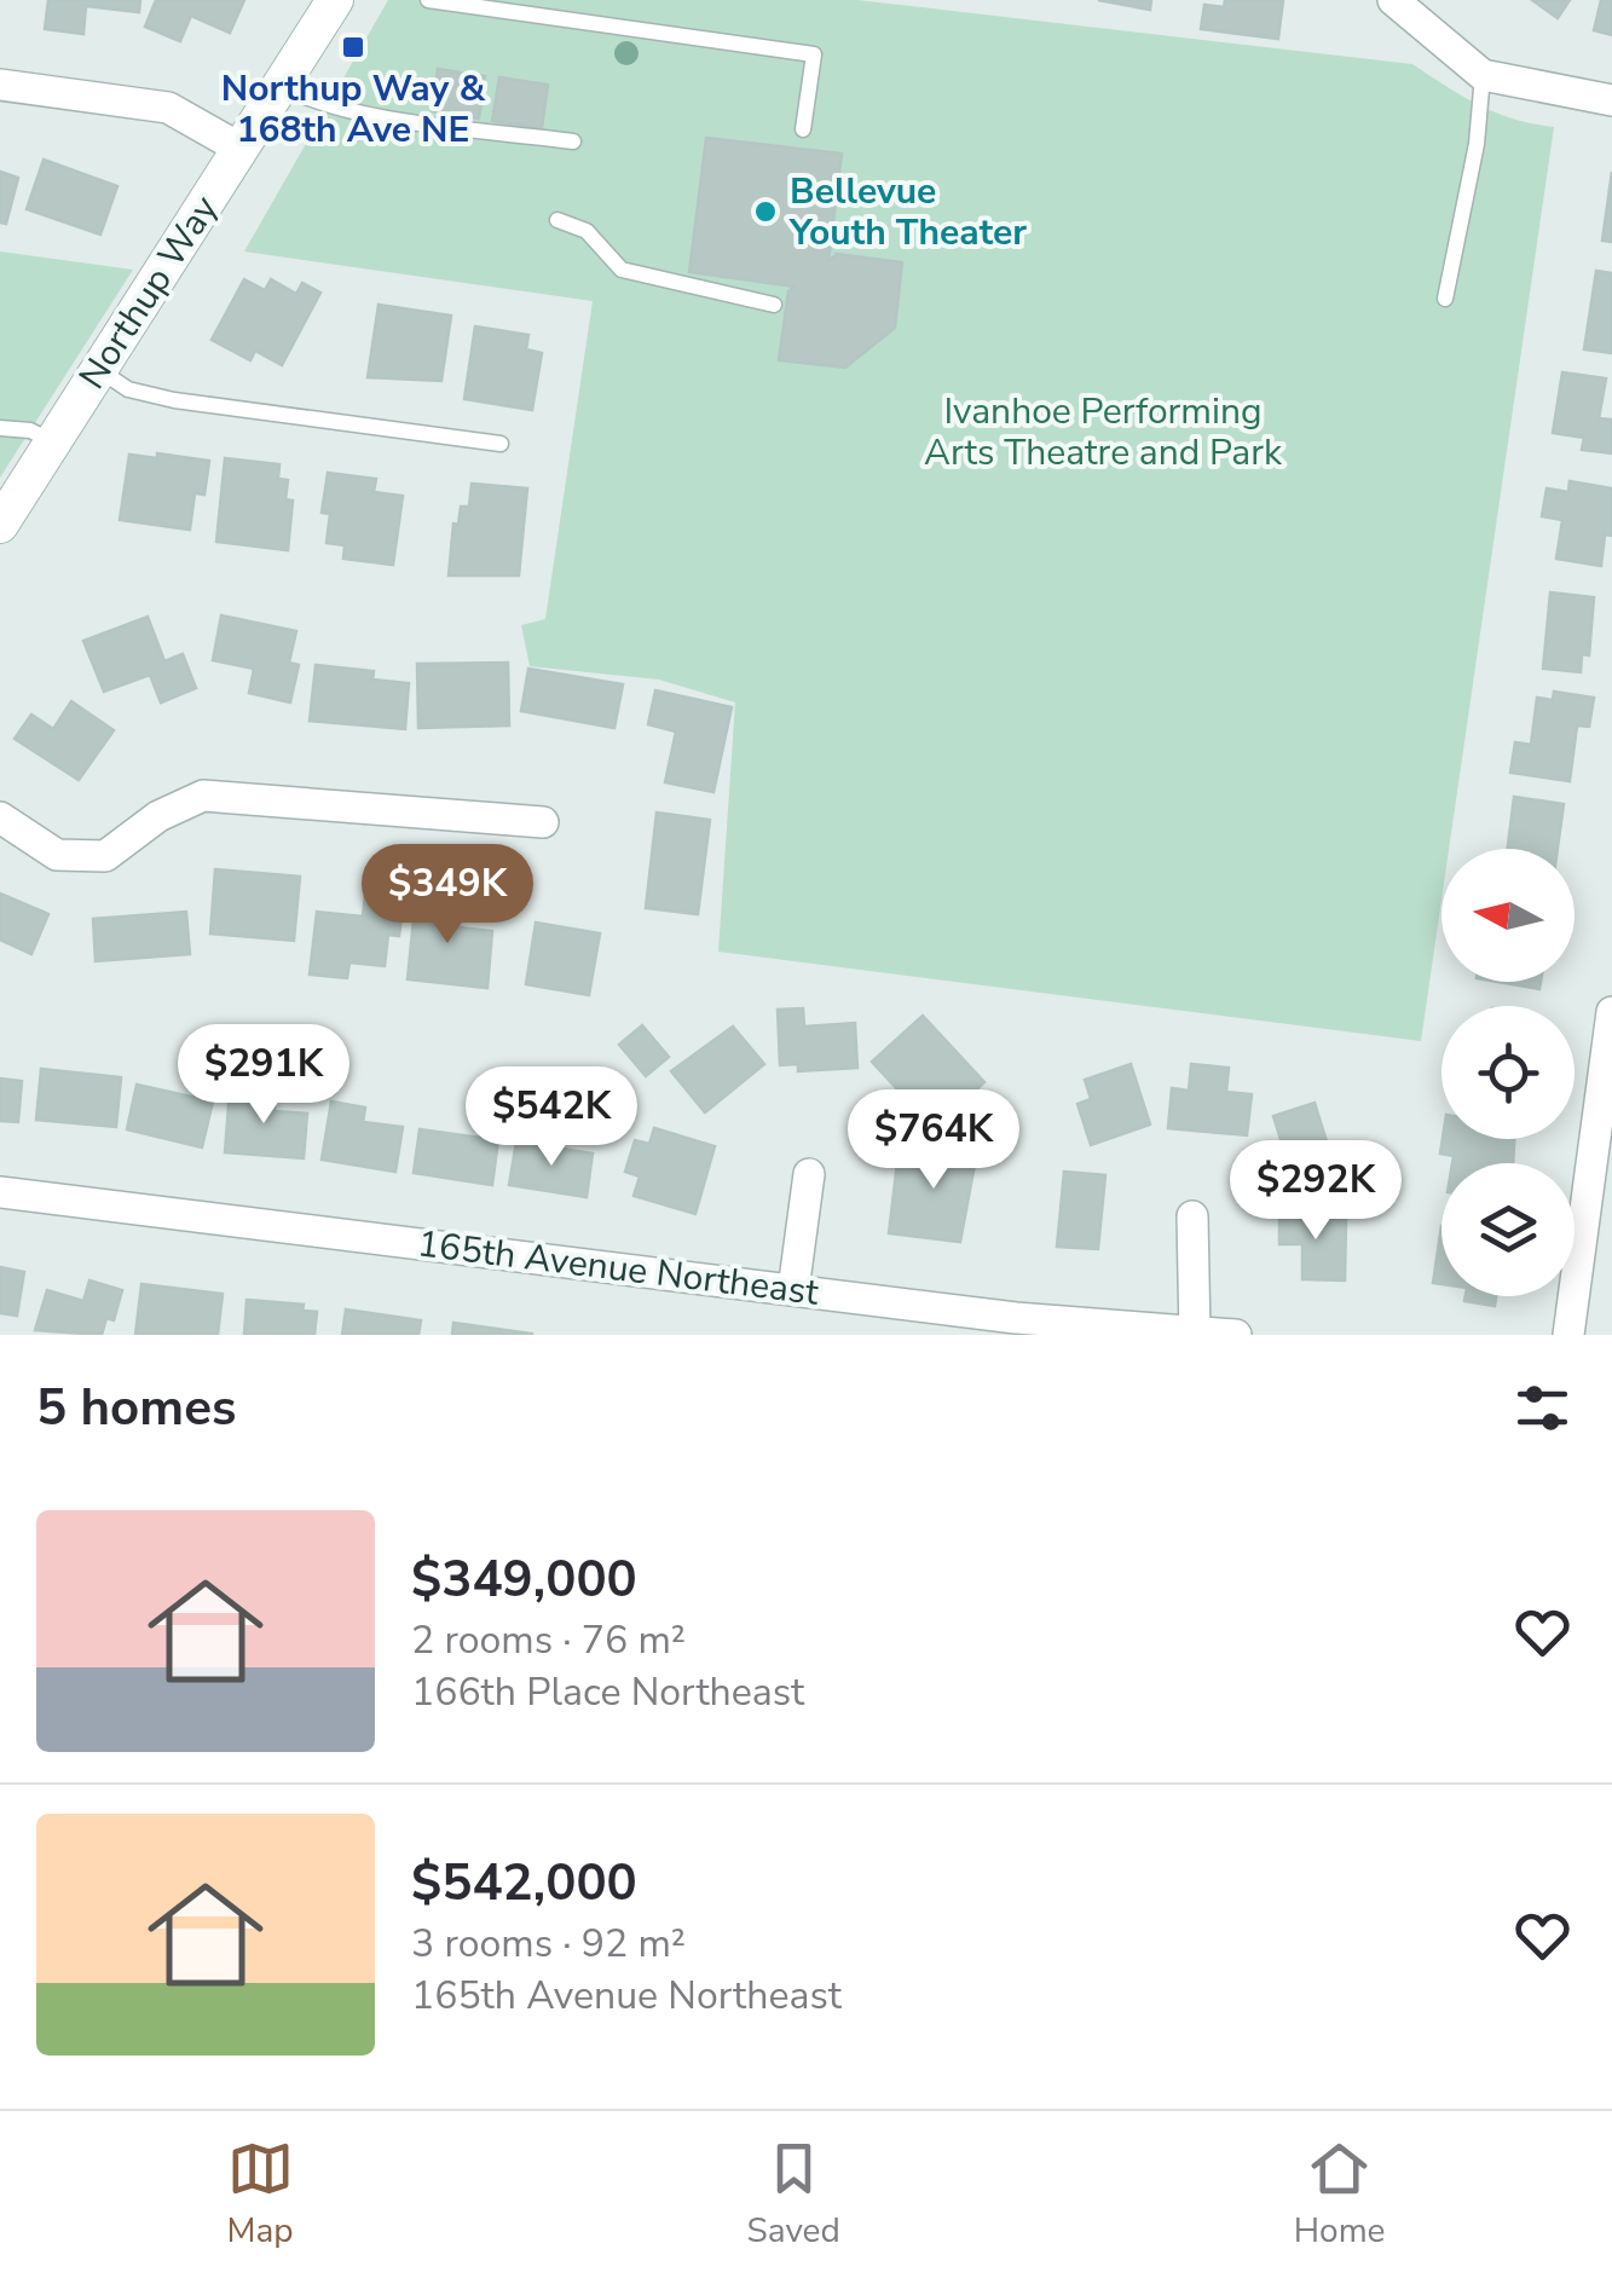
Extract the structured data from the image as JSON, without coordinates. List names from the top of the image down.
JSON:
{
  "streets": {
    "street": ["Northup Way", "165th Avenue Northeast"]
  },
  "parks": ["Ivanhoe Performing Arts Theatre and Park"],
  "places": {
    "transit": ["Northup Way & 168th Ave NE"],
    "other": ["Bellevue Youth Theater"]
  },
  "north": "left",
  "page": {
    "price": [
      "$349K",
      "$291K",
      "$542K",
      "$764K",
      "$292K"
    ],
    "heading": "5 homes",
    "list": [
      {
        "name": "$349,000",
        "note": "2 rooms · 76 m² · 166th Place Northeast"
      },
      {
        "name": "$542,000",
        "note": "3 rooms · 92 m² · 165th Avenue Northeast"
      }
    ],
    "tabs": ["Map", "Saved", "Home"]
  }
}
